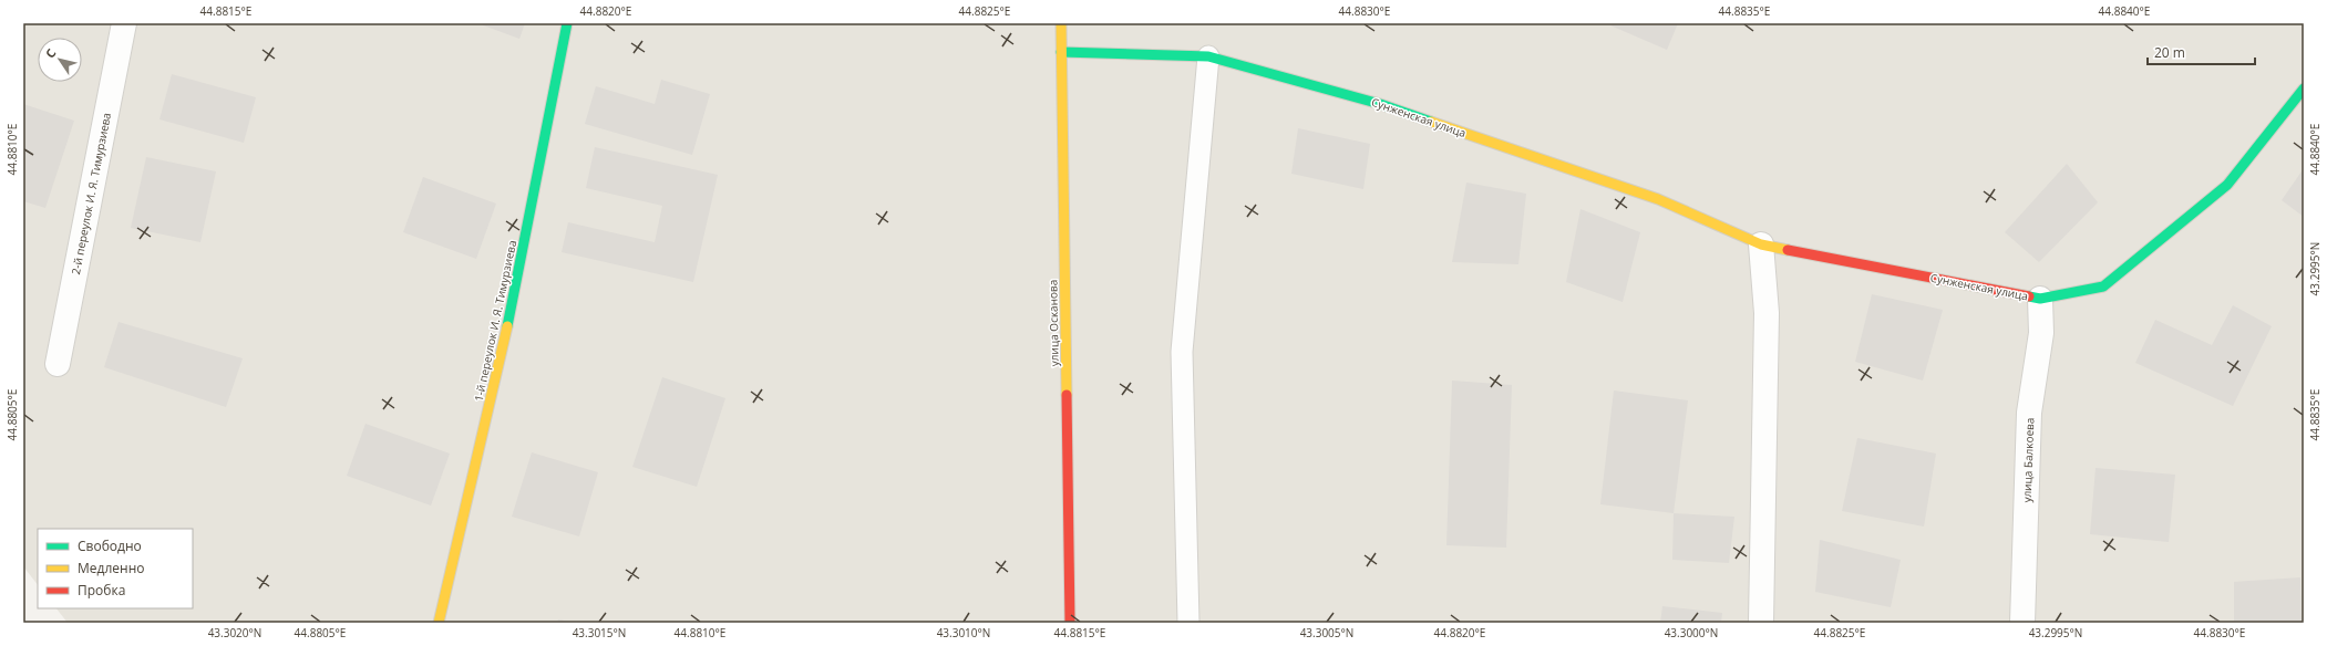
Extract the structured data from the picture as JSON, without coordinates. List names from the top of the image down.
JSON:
{
  "streets": {
    "street": [
      "Сунженская улица",
      "2-й переулок И. Я. Тимурзиева",
      "1-й переулок И. Я. Тимурзиева",
      "улица Осканова",
      "улица Балкоева"
    ]
  },
  "crossings": [
    ["Сунженская улица", "улица Осканова"],
    ["Сунженская улица", "улица Балкоева"]
  ],
  "legend": ["Свободно", "Медленно", "Пробка"],
  "scale_bar": "20 m",
  "north": "top left",
  "coordinates": [
    "44.8815°E",
    "44.8820°E",
    "44.8825°E",
    "44.8830°E",
    "44.8835°E",
    "44.8840°E",
    "44.8810°E",
    "43.2995°N",
    "44.8805°E",
    "43.3020°N",
    "43.3015°N",
    "43.3010°N",
    "43.3005°N",
    "43.3000°N"
  ]
}
